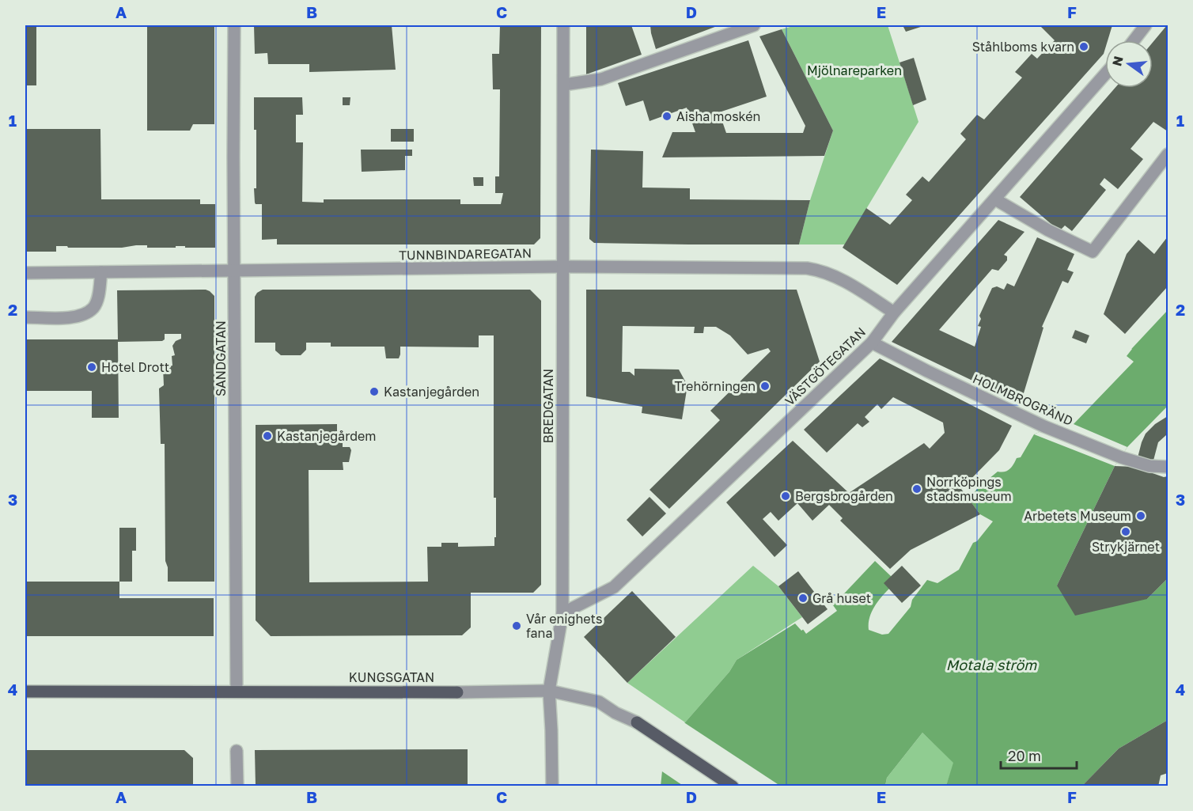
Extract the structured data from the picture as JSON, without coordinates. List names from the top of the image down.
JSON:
{
  "streets": {
    "main road": ["KUNGSGATAN"],
    "street": [
      "TUNNBINDAREGATAN",
      "SANDGATAN",
      "VÄSTGÖTEGATAN",
      "HOLMBROGRÄND",
      "BREDGATAN"
    ]
  },
  "crossings": [
    ["TUNNBINDAREGATAN", "SANDGATAN"],
    ["TUNNBINDAREGATAN", "VÄSTGÖTEGATAN"],
    ["TUNNBINDAREGATAN", "BREDGATAN"],
    ["SANDGATAN", "KUNGSGATAN"],
    ["VÄSTGÖTEGATAN", "HOLMBROGRÄND"],
    ["VÄSTGÖTEGATAN", "BREDGATAN"],
    ["BREDGATAN", "KUNGSGATAN"]
  ],
  "water": ["Motala ström"],
  "parks": ["Mjölnareparken"],
  "places": [
    "Ståhlboms kvarn",
    "Aisha moskén",
    "Hotel Drott",
    "Trehörningen",
    "Kastanjegården",
    "Kastanjegårdem",
    "Norrköpings stadsmuseum",
    "Bergsbrogården",
    "Arbetets Museum",
    "Strykjärnet",
    "Grå huset",
    "Vår enighets fana"
  ],
  "scale_bar": "20 m",
  "north": "left",
  "grid": {
    "columns": [
      "A",
      "B",
      "C",
      "D",
      "E",
      "F"
    ],
    "rows": [
      "1",
      "2",
      "3",
      "4"
    ]
  }
}
